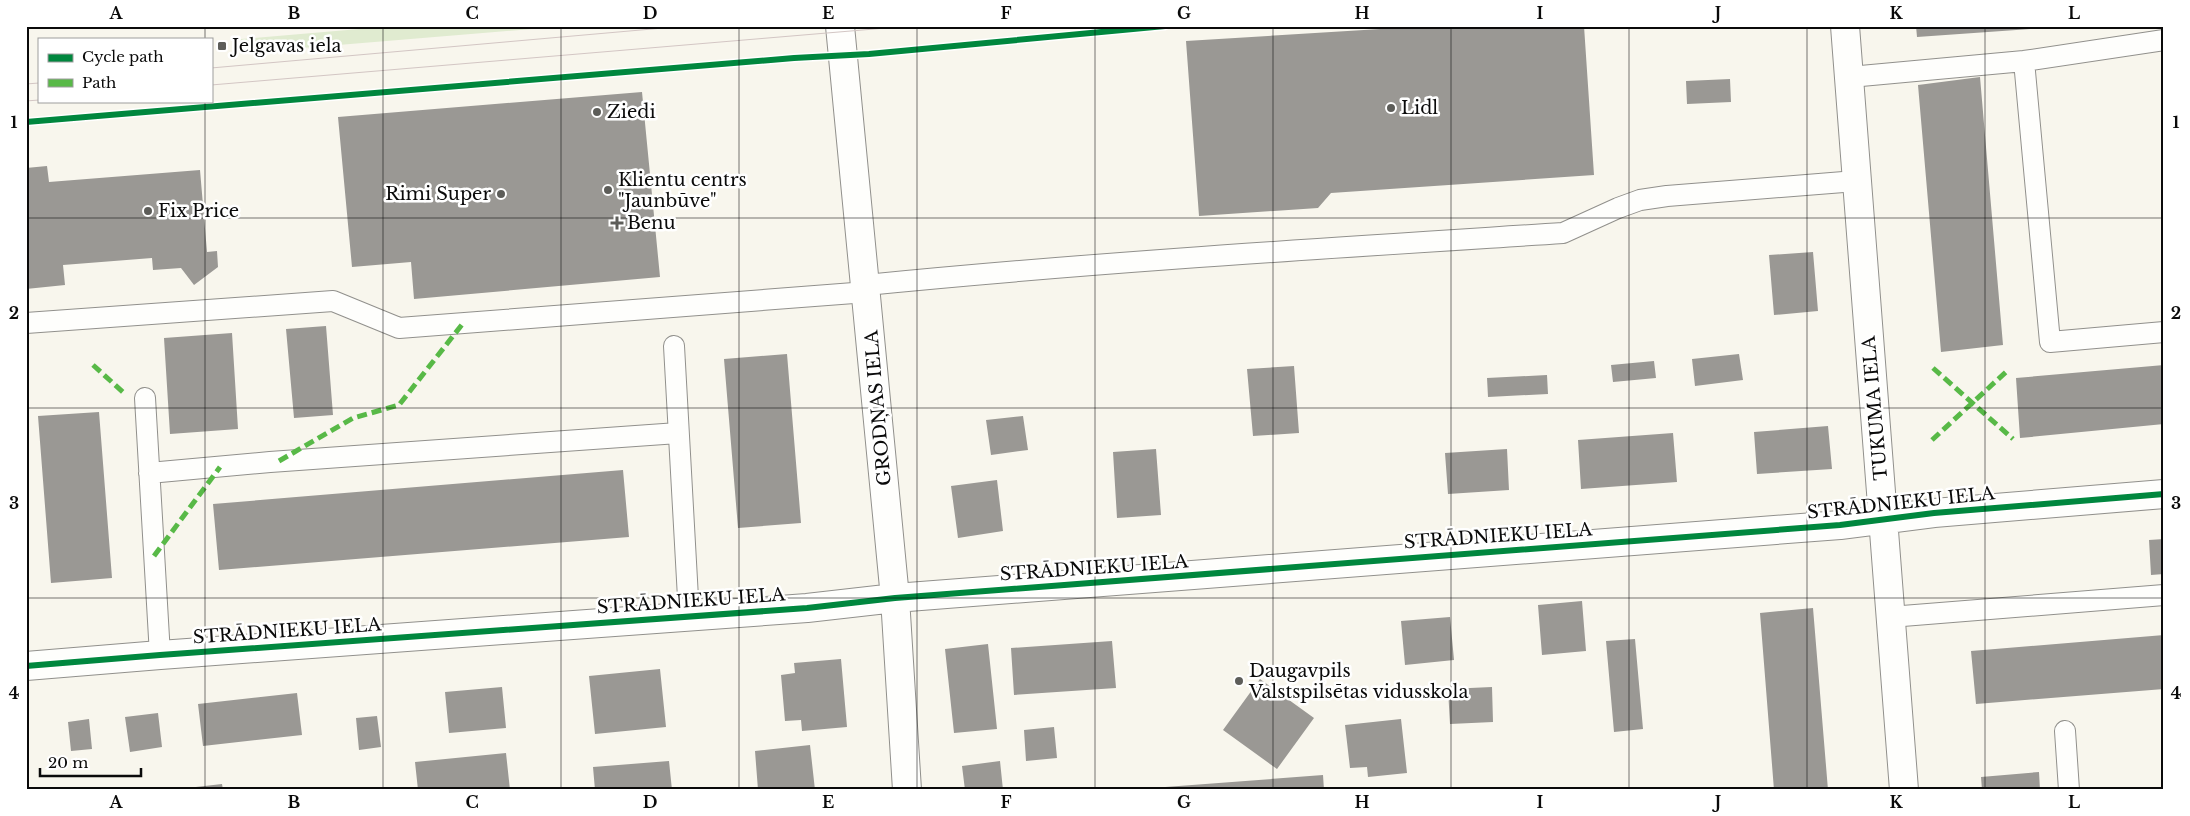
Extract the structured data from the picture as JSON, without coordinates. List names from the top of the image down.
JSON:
{
  "streets": {
    "street": ["GRODŅAS IELA", "TUKUMA IELA", "STRĀDNIEKU IELA"]
  },
  "crossings": [
    ["GRODŅAS IELA", "STRĀDNIEKU IELA"],
    ["TUKUMA IELA", "STRĀDNIEKU IELA"]
  ],
  "places": {
    "transit": ["Jelgavas iela"],
    "other": [
      "Lidl",
      "Ziedi",
      "Klientu centrs \"Jaunbūve\"",
      "Rimi Super",
      "Fix Price",
      "Daugavpils Valstspilsētas vidusskola"
    ],
    "health": ["Benu"]
  },
  "legend": ["Cycle path", "Path"],
  "scale_bar": "20 m",
  "grid": {
    "columns": [
      "A",
      "B",
      "C",
      "D",
      "E",
      "F",
      "G",
      "H",
      "I",
      "J",
      "K",
      "L"
    ],
    "rows": [
      "1",
      "2",
      "3",
      "4"
    ]
  }
}
